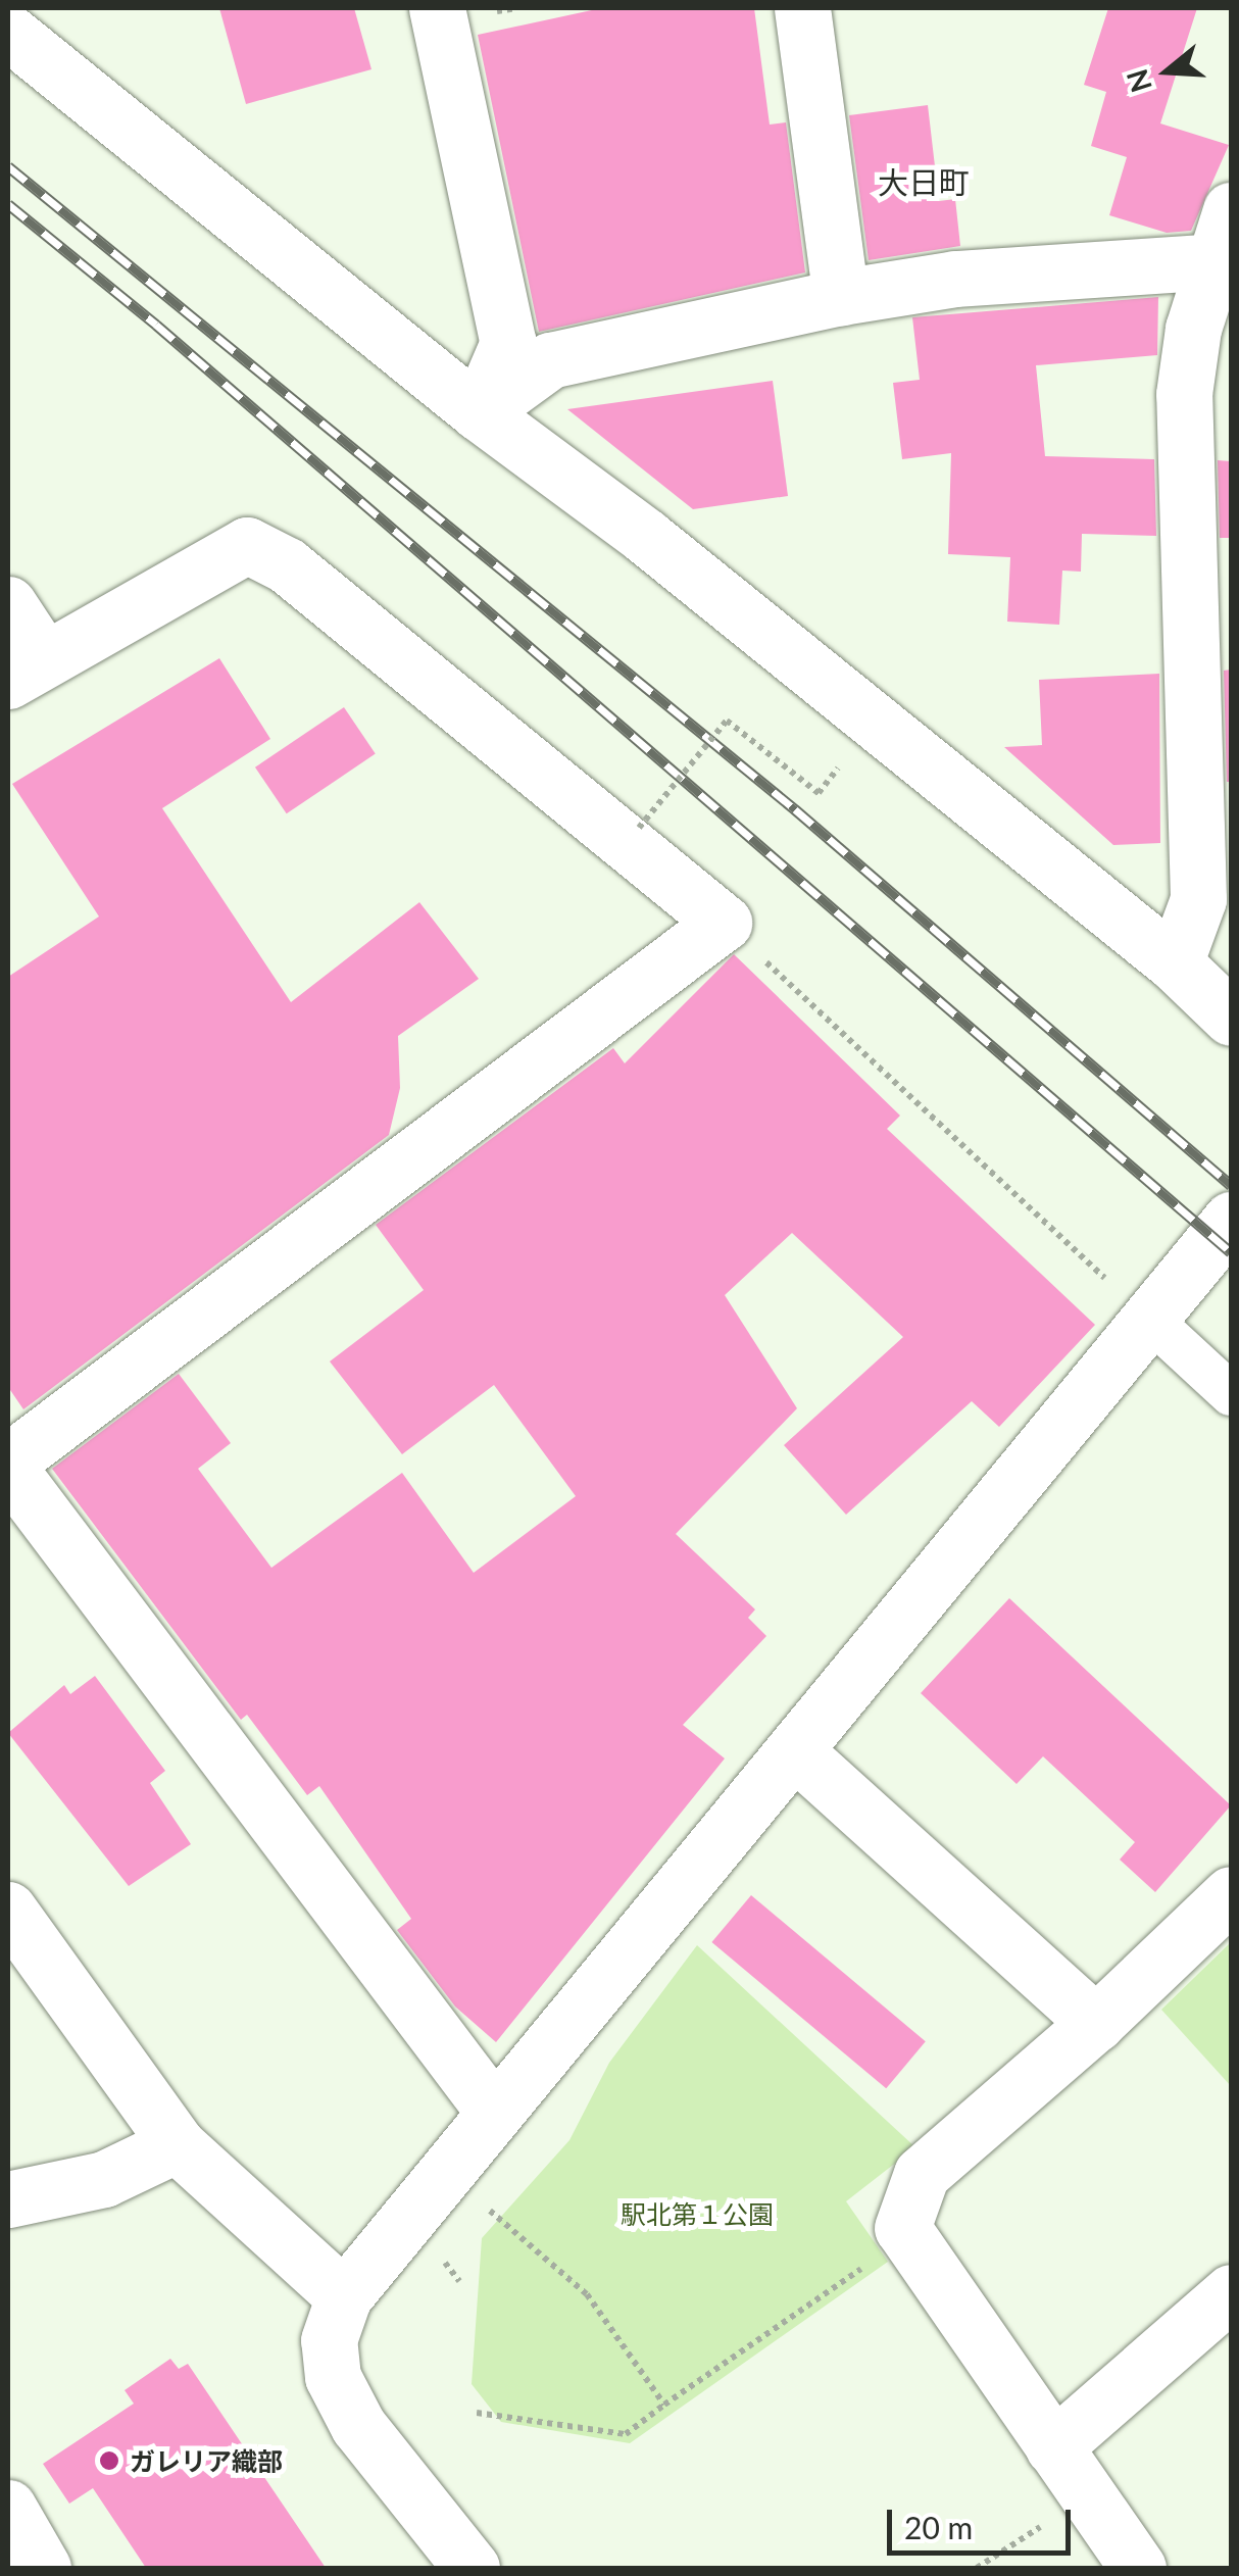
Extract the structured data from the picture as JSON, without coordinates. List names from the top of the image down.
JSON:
{
  "districts": ["大日町"],
  "parks": ["駅北第１公園"],
  "places": ["ガレリア織部"],
  "scale_bar": "20 m",
  "north": "left"
}
